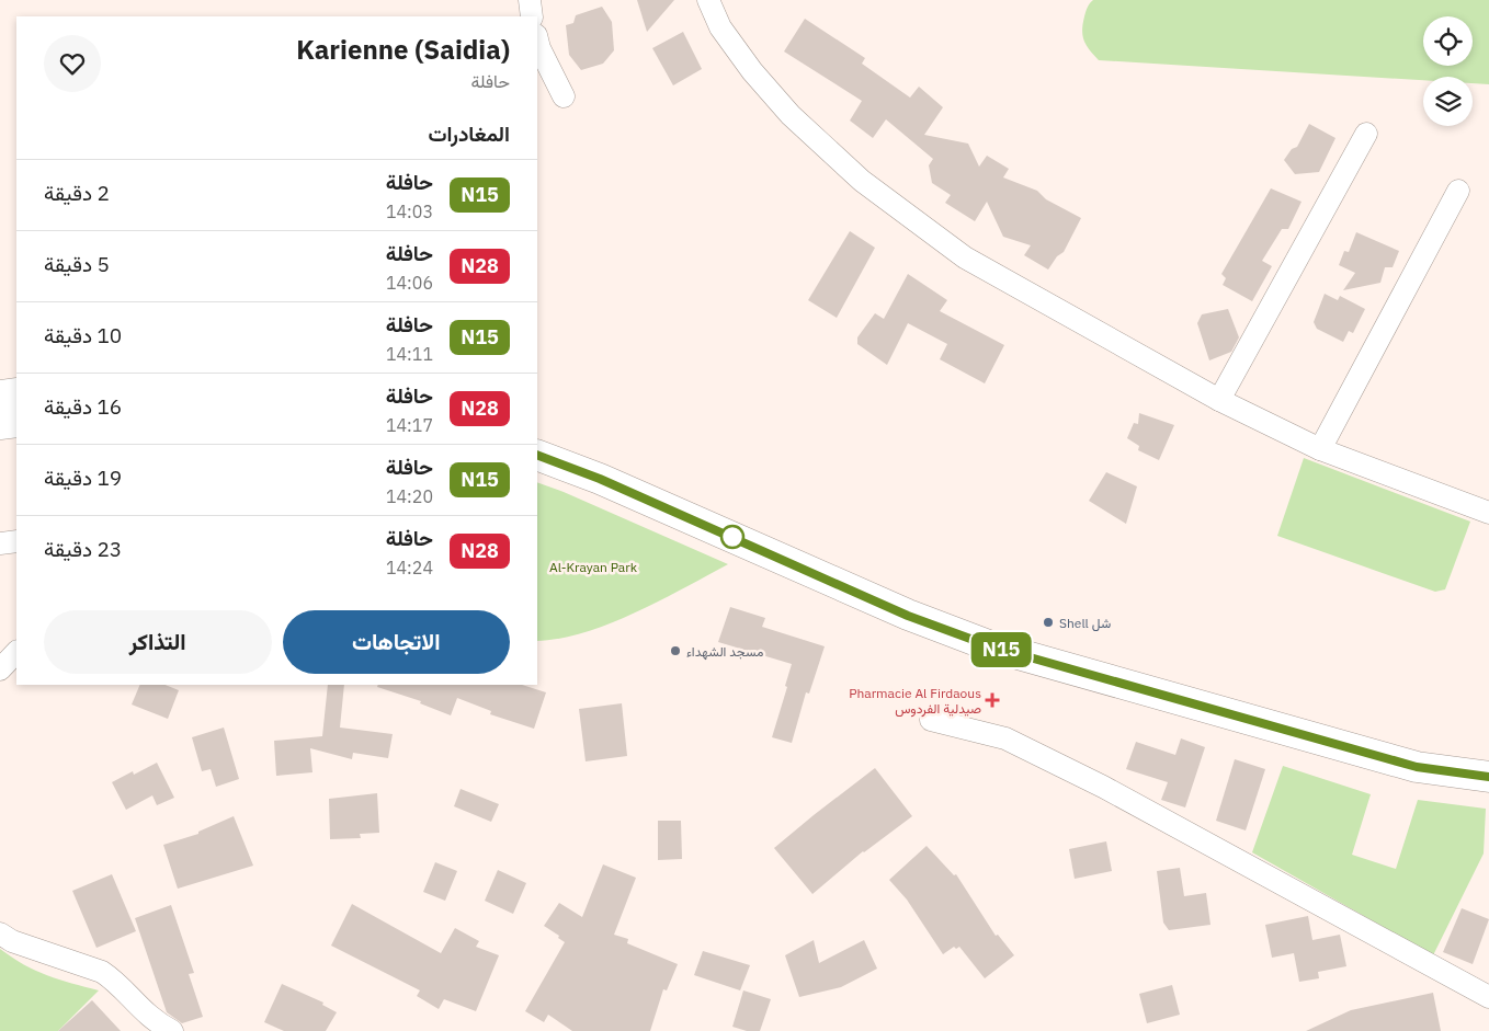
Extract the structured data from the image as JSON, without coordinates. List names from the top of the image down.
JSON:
{
  "parks": ["Al-Krayan Park"],
  "places": {
    "other": ["Shell شل", "مسجد الشهداء"],
    "health": ["Pharmacie Al Firdaous صيدلية الفردوس"]
  },
  "lines": ["bus line N15"],
  "page": {
    "on_map": "N15",
    "heading": [
      ["Karienne (Saidia)", "حافلة"],
      "المغادرات"
    ],
    "list": [
      {
        "mark": "N15",
        "name": "حافلة",
        "note": "14:03",
        "value": "2 دقيقة"
      },
      {
        "mark": "N28",
        "name": "حافلة",
        "note": "14:06",
        "value": "5 دقيقة"
      },
      {
        "mark": "N15",
        "name": "حافلة",
        "note": "14:11",
        "value": "10 دقيقة"
      },
      {
        "mark": "N28",
        "name": "حافلة",
        "note": "14:17",
        "value": "16 دقيقة"
      },
      {
        "mark": "N15",
        "name": "حافلة",
        "note": "14:20",
        "value": "19 دقيقة"
      },
      {
        "mark": "N28",
        "name": "حافلة",
        "note": "14:24",
        "value": "23 دقيقة"
      }
    ],
    "buttons": ["الاتجاهات", "التذاكر"]
  }
}
